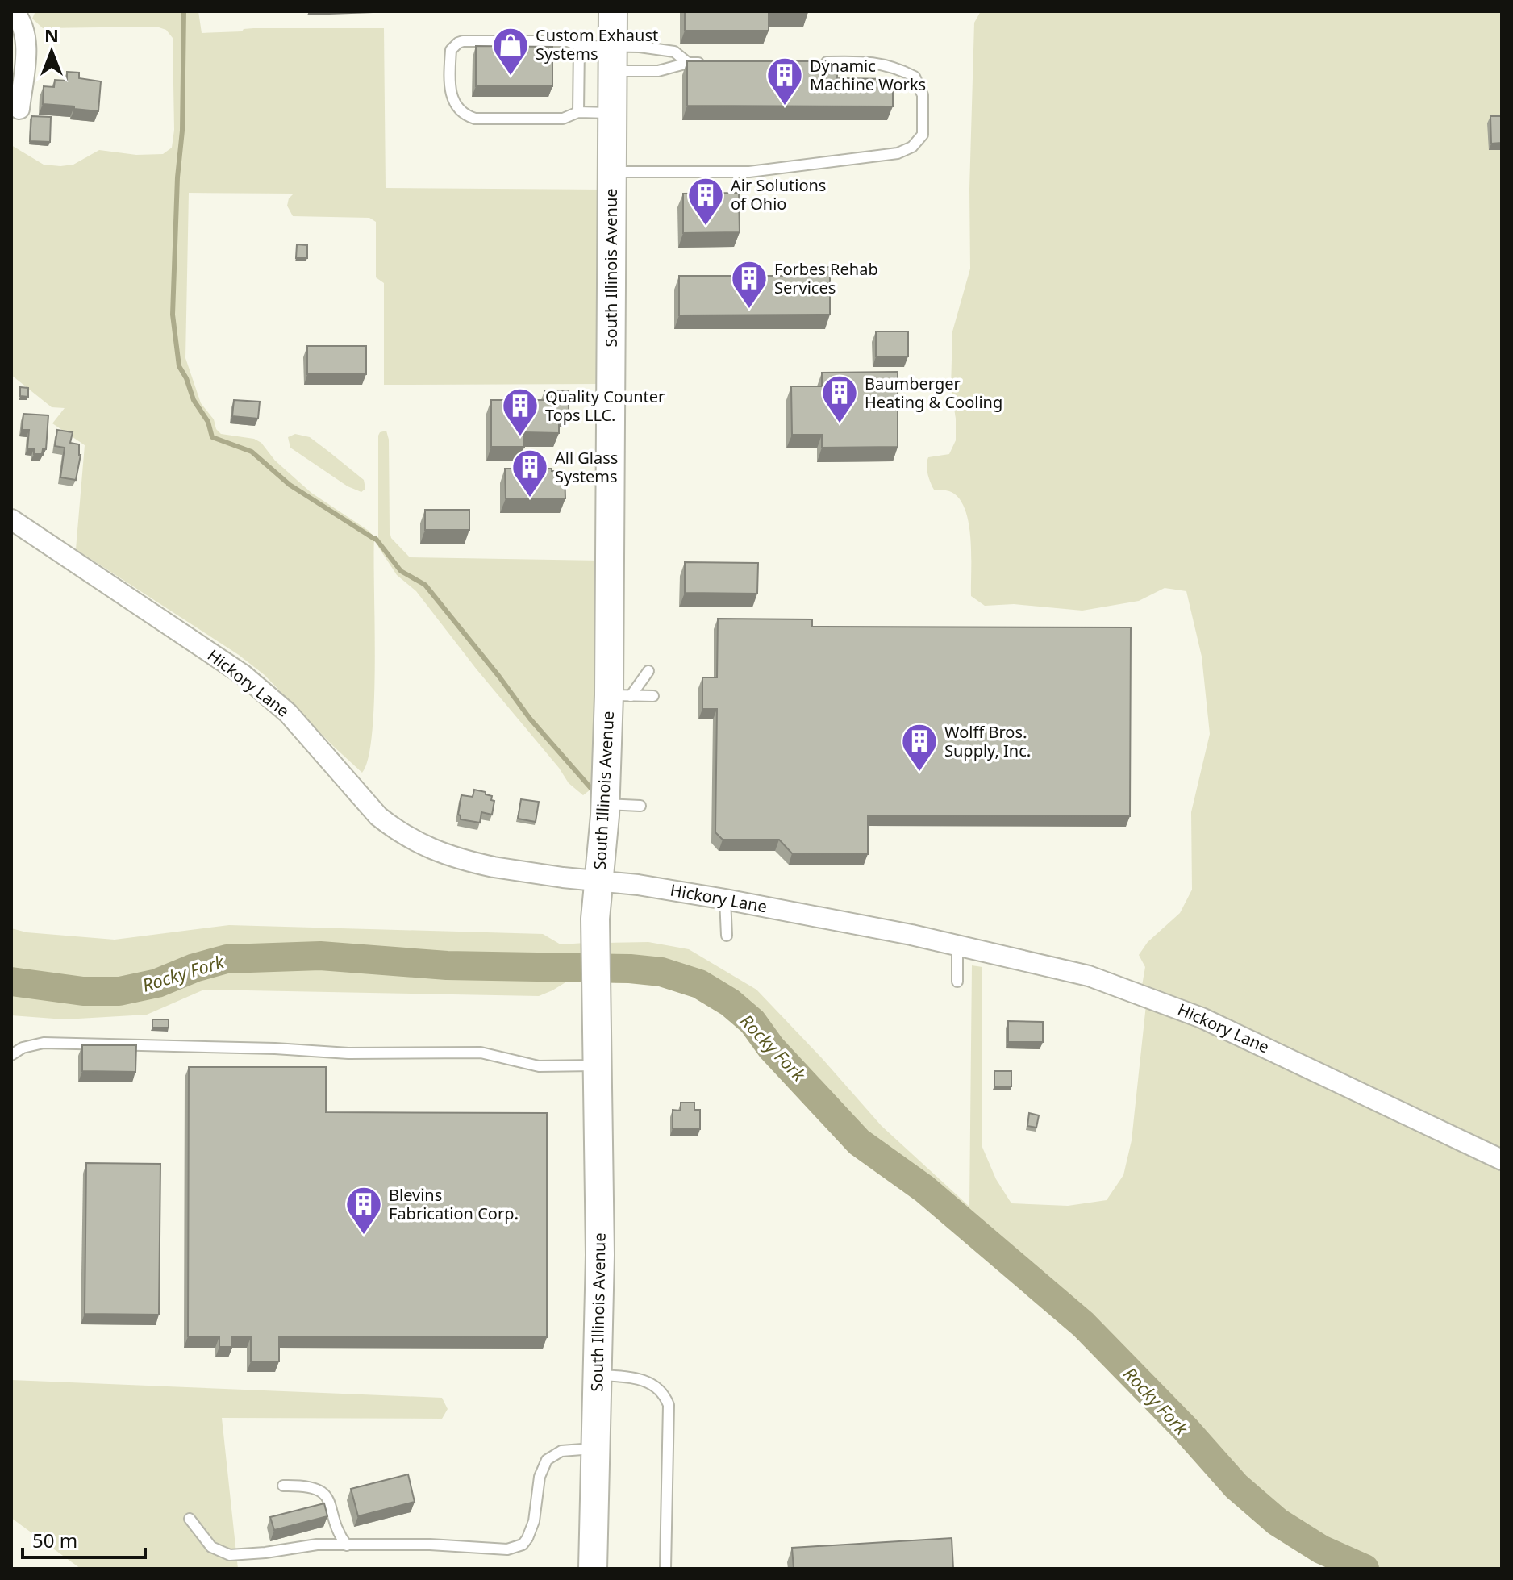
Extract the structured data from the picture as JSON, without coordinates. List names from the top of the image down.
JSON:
{
  "streets": {
    "main road": ["South Illinois Avenue"],
    "street": ["Hickory Lane"]
  },
  "crossings": [
    ["South Illinois Avenue", "Hickory Lane"]
  ],
  "water": ["Rocky Fork"],
  "places": {
    "shop": ["Custom Exhaust Systems"],
    "building": [
      "Dynamic Machine Works",
      "Air Solutions of Ohio",
      "Forbes Rehab Services",
      "Baumberger Heating & Cooling",
      "Quality Counter Tops LLC.",
      "All Glass Systems",
      "Wolff Bros. Supply, Inc.",
      "Blevins Fabrication Corp."
    ]
  },
  "scale_bar": "50 m",
  "north": "top"
}
